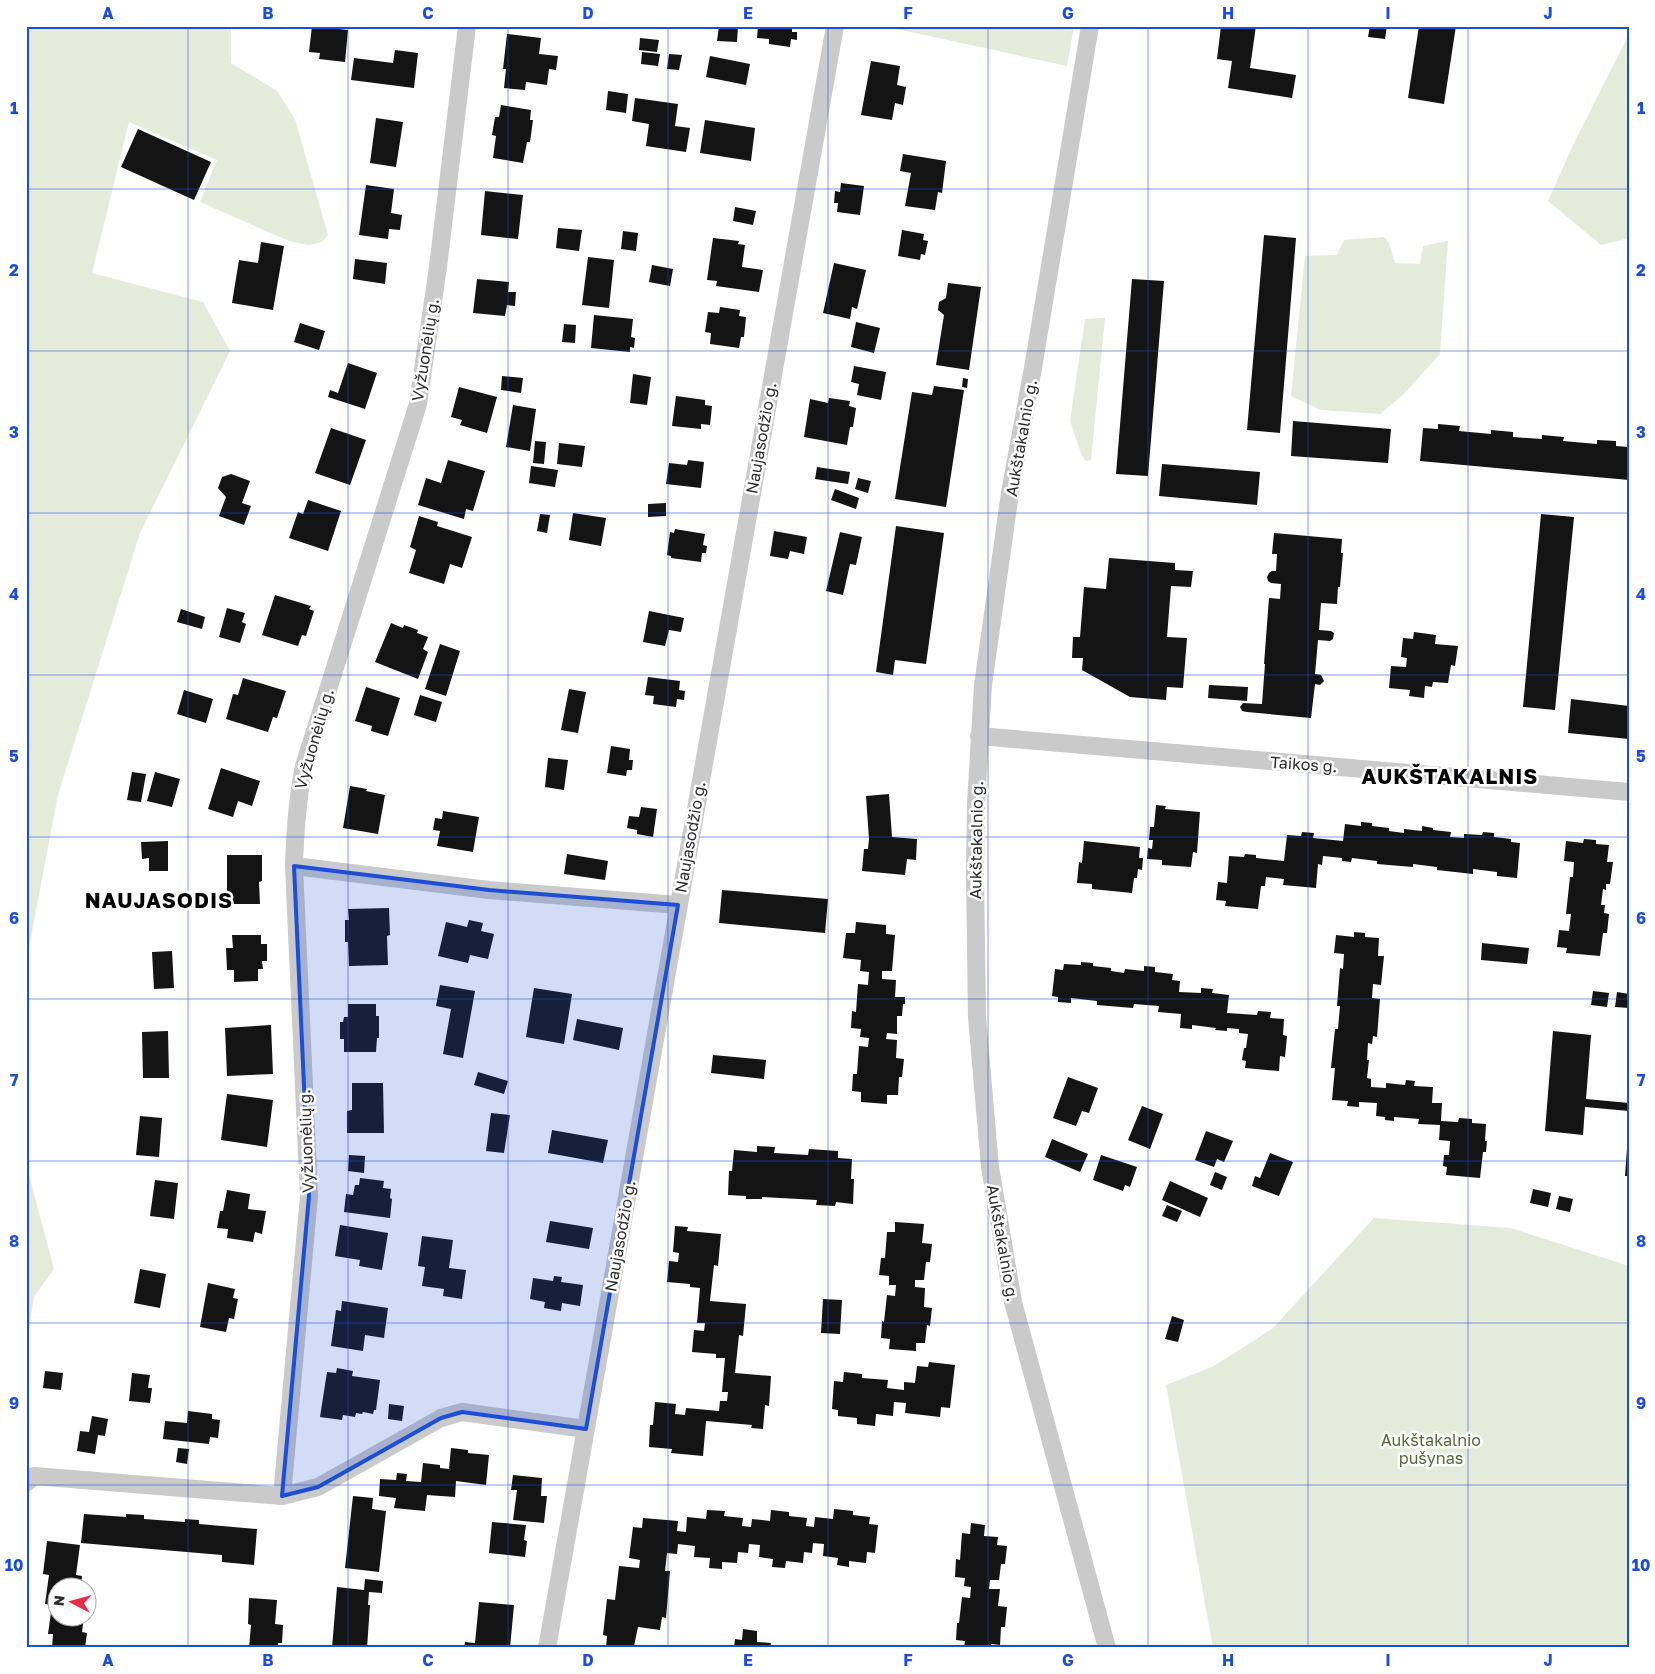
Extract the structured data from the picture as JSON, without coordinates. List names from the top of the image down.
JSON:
{
  "streets": {
    "street": [
      "Vyžuonėlių g.",
      "Naujasodžio g.",
      "Aukštakalnio g.",
      "Taikos g."
    ]
  },
  "crossings": [
    ["Aukštakalnio g.", "Taikos g."]
  ],
  "districts": ["AUKŠTAKALNIS", "NAUJASODIS"],
  "parks": ["Aukštakalnio pušynas"],
  "north": "left",
  "grid": {
    "columns": [
      "A",
      "B",
      "C",
      "D",
      "E",
      "F",
      "G",
      "H",
      "I",
      "J"
    ],
    "rows": [
      "1",
      "2",
      "3",
      "4",
      "5",
      "6",
      "7",
      "8",
      "9",
      "10"
    ]
  }
}
